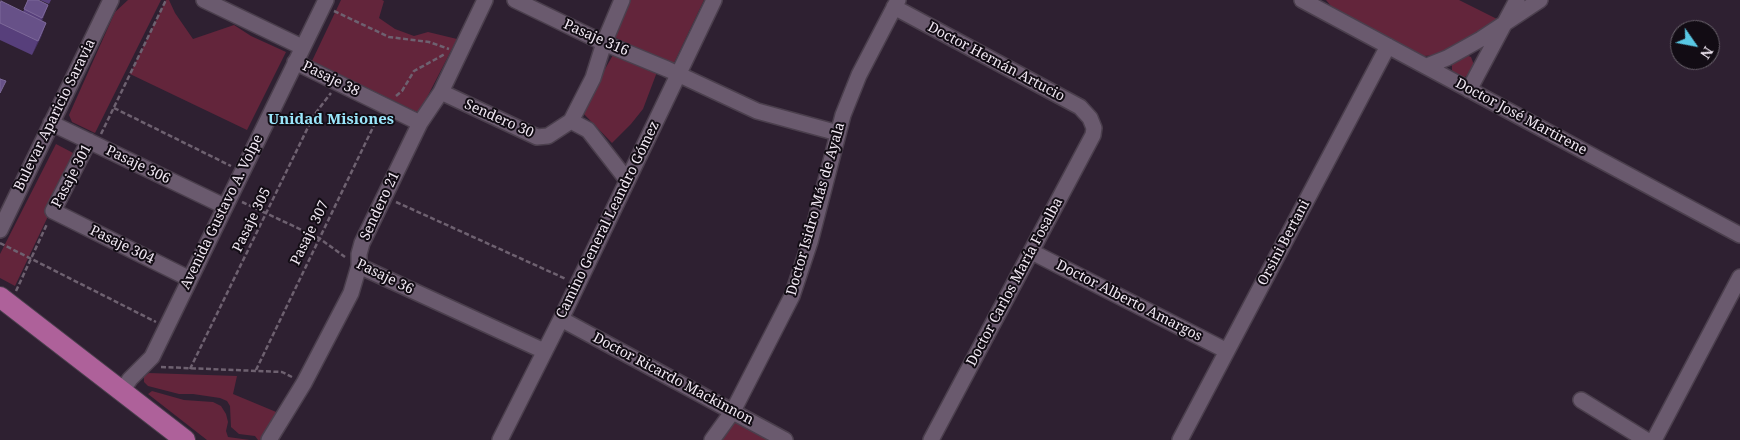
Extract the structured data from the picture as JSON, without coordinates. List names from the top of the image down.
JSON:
{
  "streets": {
    "street": [
      "Pasaje 316",
      "Doctor Hernán Artucio",
      "Pasaje 38",
      "Bulevar Aparicio Saravia",
      "Doctor José Martirene",
      "Sendero 30",
      "Pasaje 306",
      "Pasaje 301",
      "Sendero 21",
      "Doctor Isidro Más de Ayala",
      "Avenida Gustavo A. Volpe",
      "Camino General Leandro Gómez",
      "Orsini Bertani",
      "Pasaje 304",
      "Pasaje 36",
      "Doctor Carlos María Fosalba",
      "Doctor Alberto Amargos",
      "Doctor Ricardo Mackinnon"
    ],
    "path": ["Pasaje 305", "Pasaje 307"]
  },
  "crossings": [
    ["Pasaje 316", "Doctor Isidro Más de Ayala"],
    ["Pasaje 316", "Camino General Leandro Gómez"],
    ["Doctor Hernán Artucio", "Doctor Isidro Más de Ayala"],
    ["Doctor Hernán Artucio", "Doctor Carlos María Fosalba"],
    ["Pasaje 38", "Sendero 21"],
    ["Pasaje 38", "Avenida Gustavo A. Volpe"],
    ["Pasaje 38", "Pasaje 305"],
    ["Pasaje 38", "Pasaje 307"],
    ["Bulevar Aparicio Saravia", "Pasaje 306"],
    ["Doctor José Martirene", "Orsini Bertani"],
    ["Sendero 30", "Sendero 21"],
    ["Pasaje 306", "Pasaje 301"],
    ["Pasaje 306", "Avenida Gustavo A. Volpe"],
    ["Pasaje 306", "Pasaje 36"],
    ["Pasaje 301", "Pasaje 304"],
    ["Sendero 21", "Pasaje 36"],
    ["Doctor Isidro Más de Ayala", "Doctor Ricardo Mackinnon"],
    ["Avenida Gustavo A. Volpe", "Pasaje 304"],
    ["Avenida Gustavo A. Volpe", "Pasaje 36"],
    ["Pasaje 305", "Pasaje 36"],
    ["Camino General Leandro Gómez", "Pasaje 36"],
    ["Camino General Leandro Gómez", "Doctor Ricardo Mackinnon"],
    ["Pasaje 307", "Pasaje 36"],
    ["Orsini Bertani", "Doctor Alberto Amargos"],
    ["Doctor Carlos María Fosalba", "Doctor Alberto Amargos"]
  ],
  "districts": ["Unidad Misiones"],
  "north": "bottom right"
}
